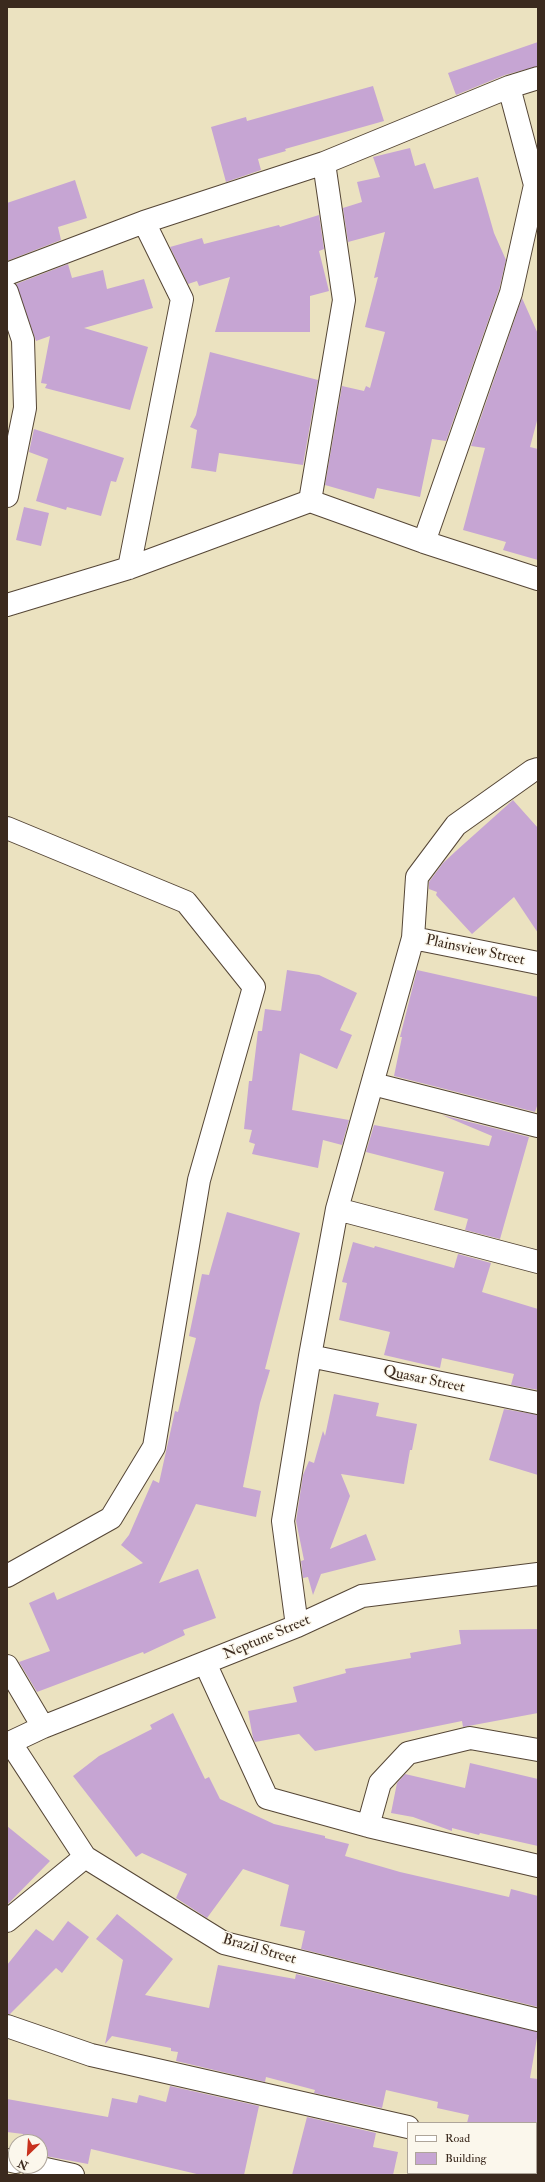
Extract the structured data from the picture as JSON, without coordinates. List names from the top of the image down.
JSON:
{
  "streets": {
    "street": [
      "Plainsview Street",
      "Quasar Street",
      "Neptune Street",
      "Brazil Street"
    ]
  },
  "crossings": [
    ["Neptune Street", "Brazil Street"]
  ],
  "legend": ["Road", "Building"],
  "north": "bottom left"
}
